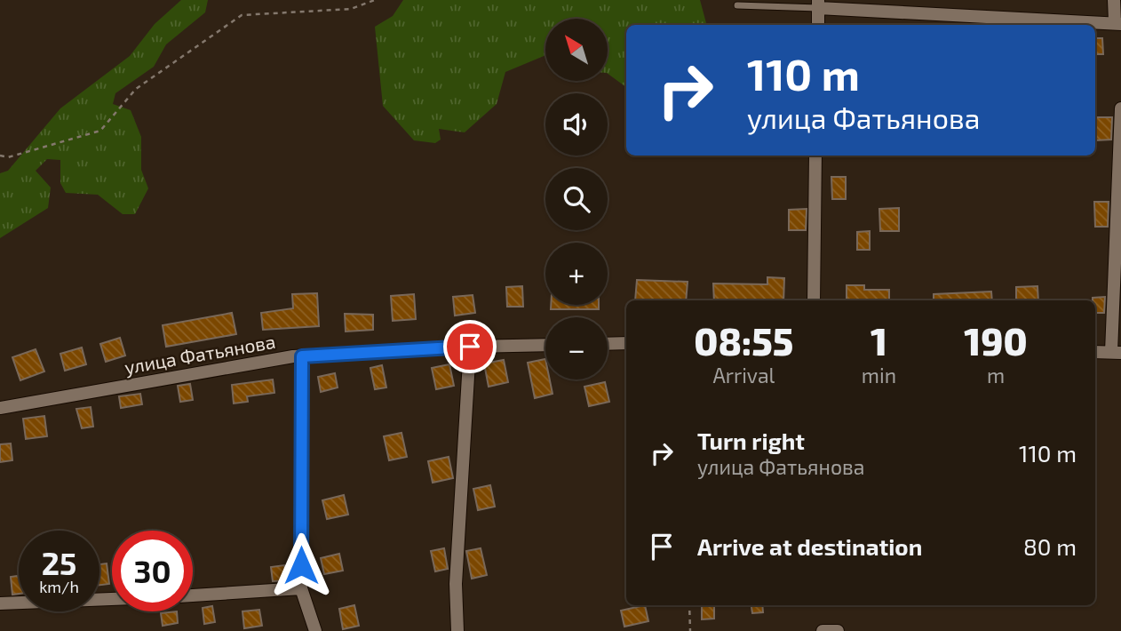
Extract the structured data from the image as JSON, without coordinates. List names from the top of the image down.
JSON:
{
  "streets": {
    "street": ["улица Фатьянова"]
  },
  "north": "top left",
  "page": {
    "map_buttons": ["+", "−"],
    "turn": ["110 m", "улица Фатьянова"],
    "eta": [
      "08:55",
      "Arrival",
      "1",
      "min",
      "190",
      "m"
    ],
    "list": [
      {
        "name": "Turn right",
        "note": "улица Фатьянова",
        "value": "110 m"
      },
      {
        "name": "Arrive at destination",
        "value": "80 m"
      }
    ],
    "speed": "25 km/h",
    "limit": "30"
  }
}
